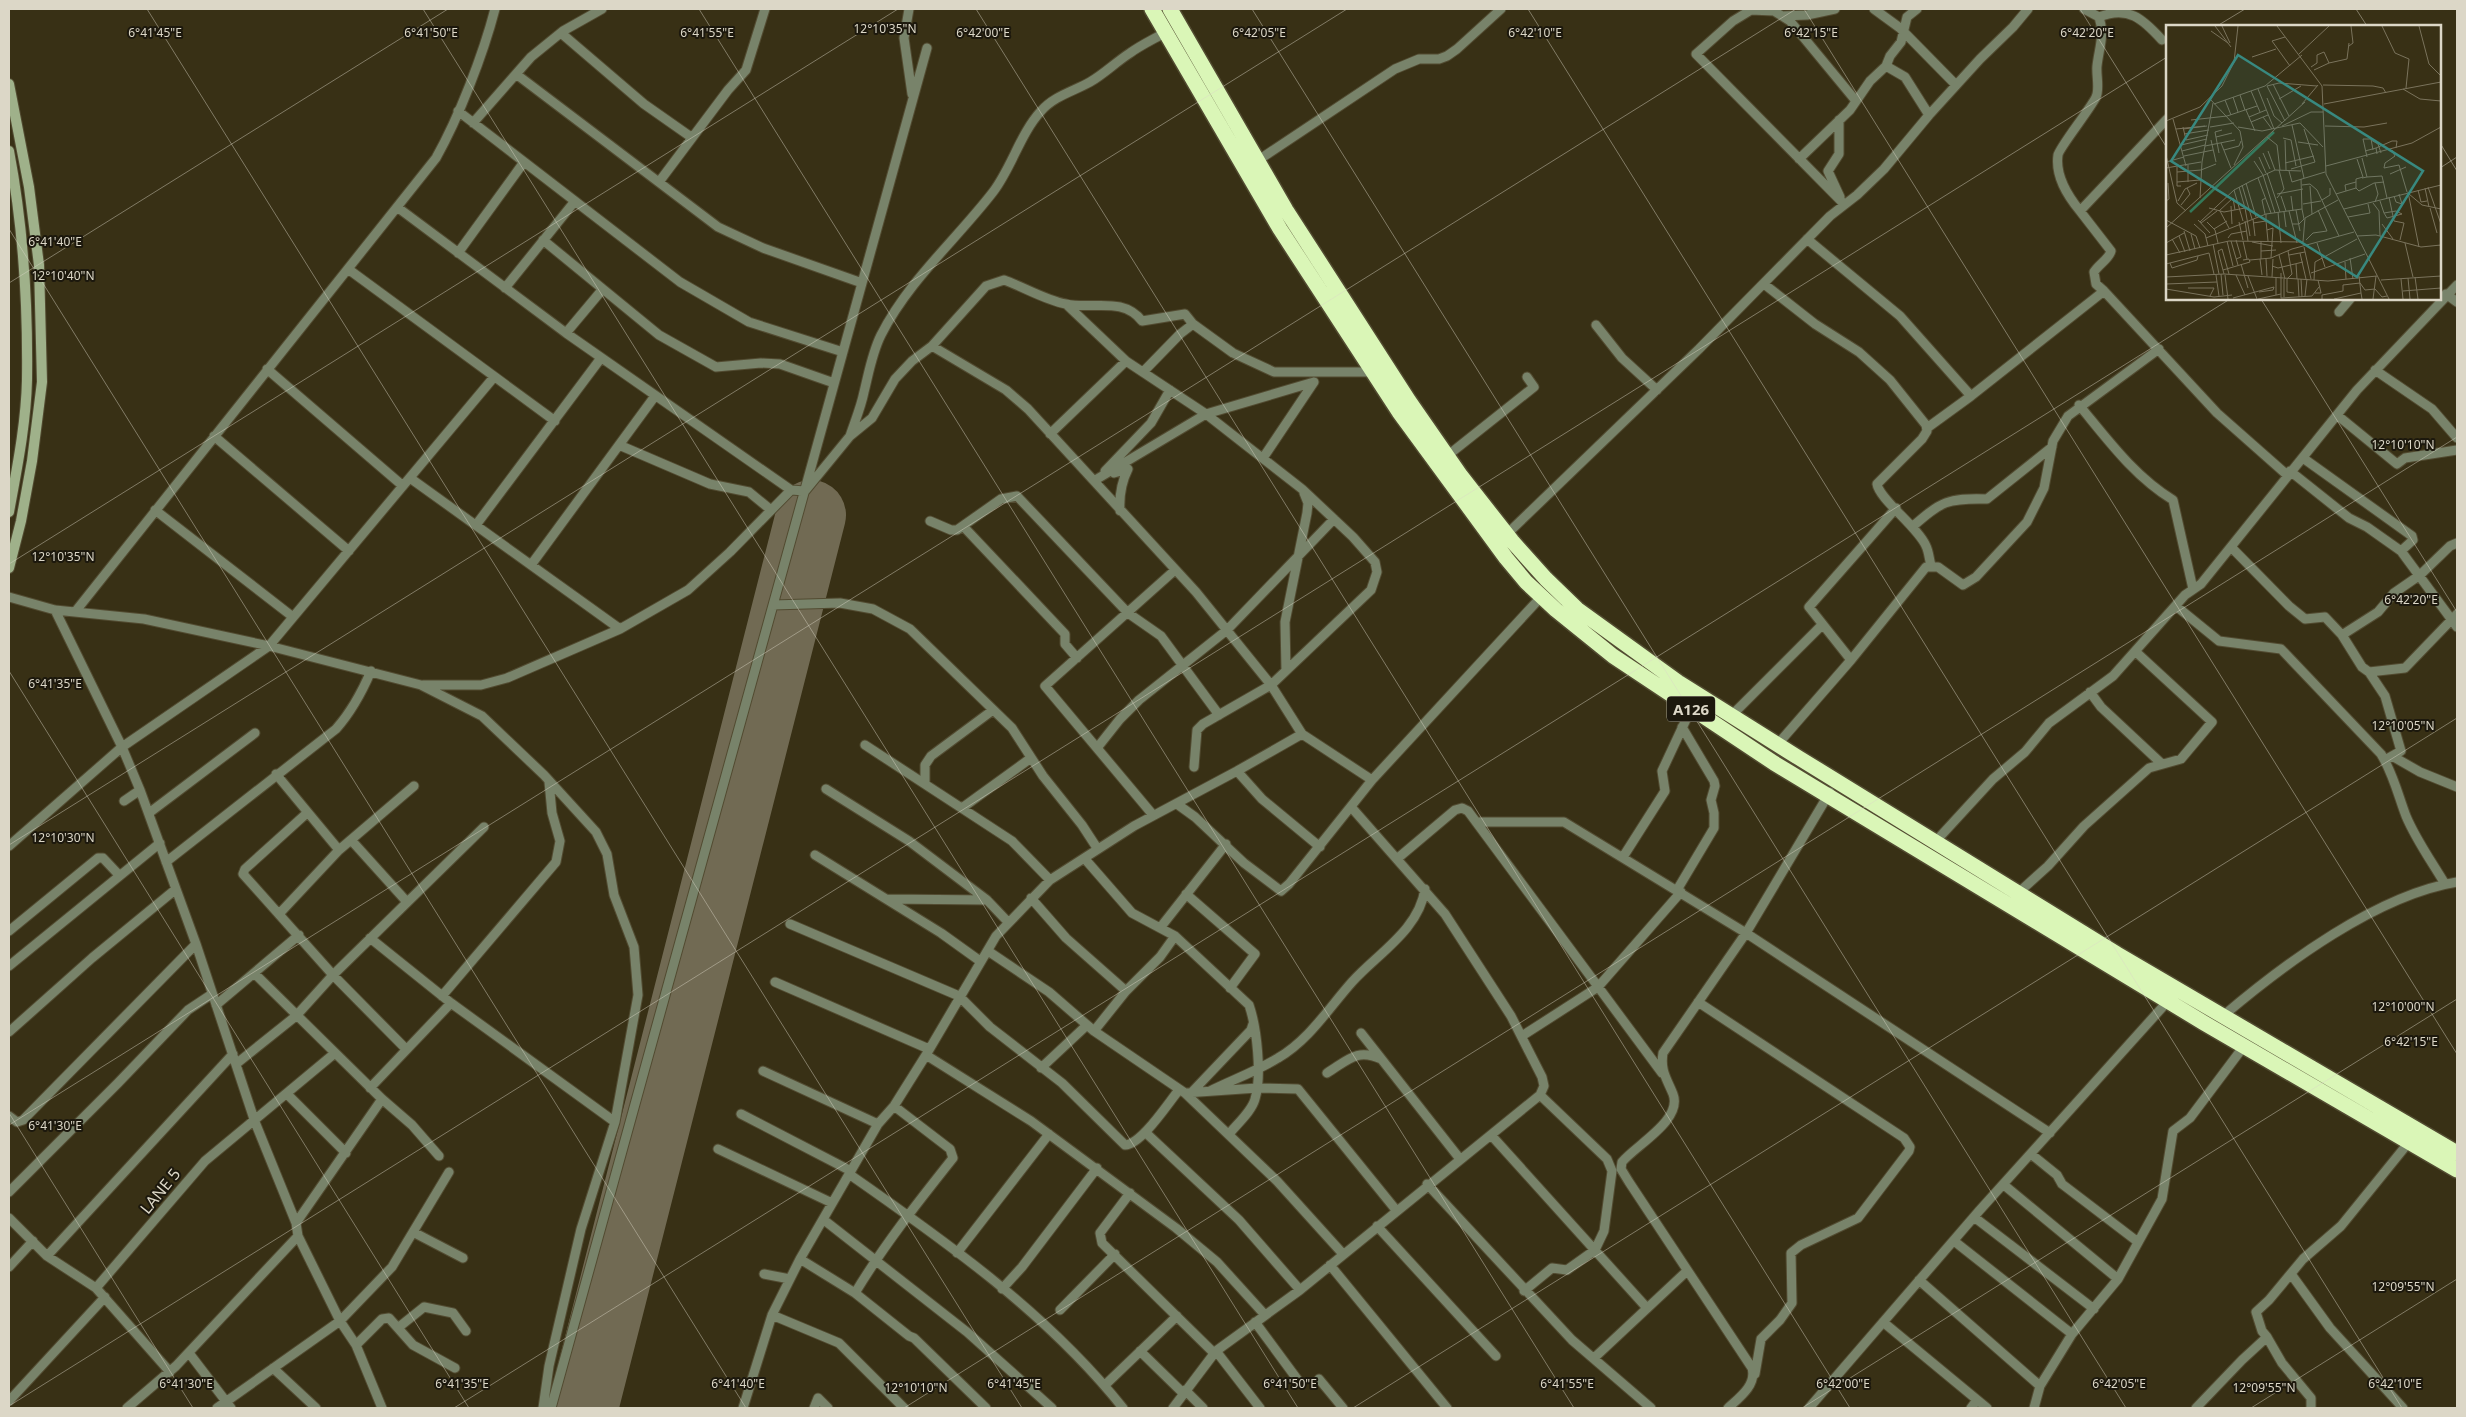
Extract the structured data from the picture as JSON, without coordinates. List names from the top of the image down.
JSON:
{
  "streets": {
    "highway": ["A126"],
    "street": ["LANE 5"]
  },
  "coordinates": [
    "12°10'35\"N",
    "6°42'10\"E",
    "6°42'15\"E",
    "6°41'45\"E",
    "6°41'50\"E",
    "6°41'55\"E",
    "6°42'00\"E",
    "6°42'05\"E",
    "6°42'20\"E",
    "6°41'40\"E",
    "12°10'40\"N",
    "12°10'10\"N",
    "6°41'35\"E",
    "12°10'05\"N",
    "12°10'30\"N",
    "12°10'00\"N",
    "6°41'30\"E",
    "12°09'55\"N"
  ]
}
